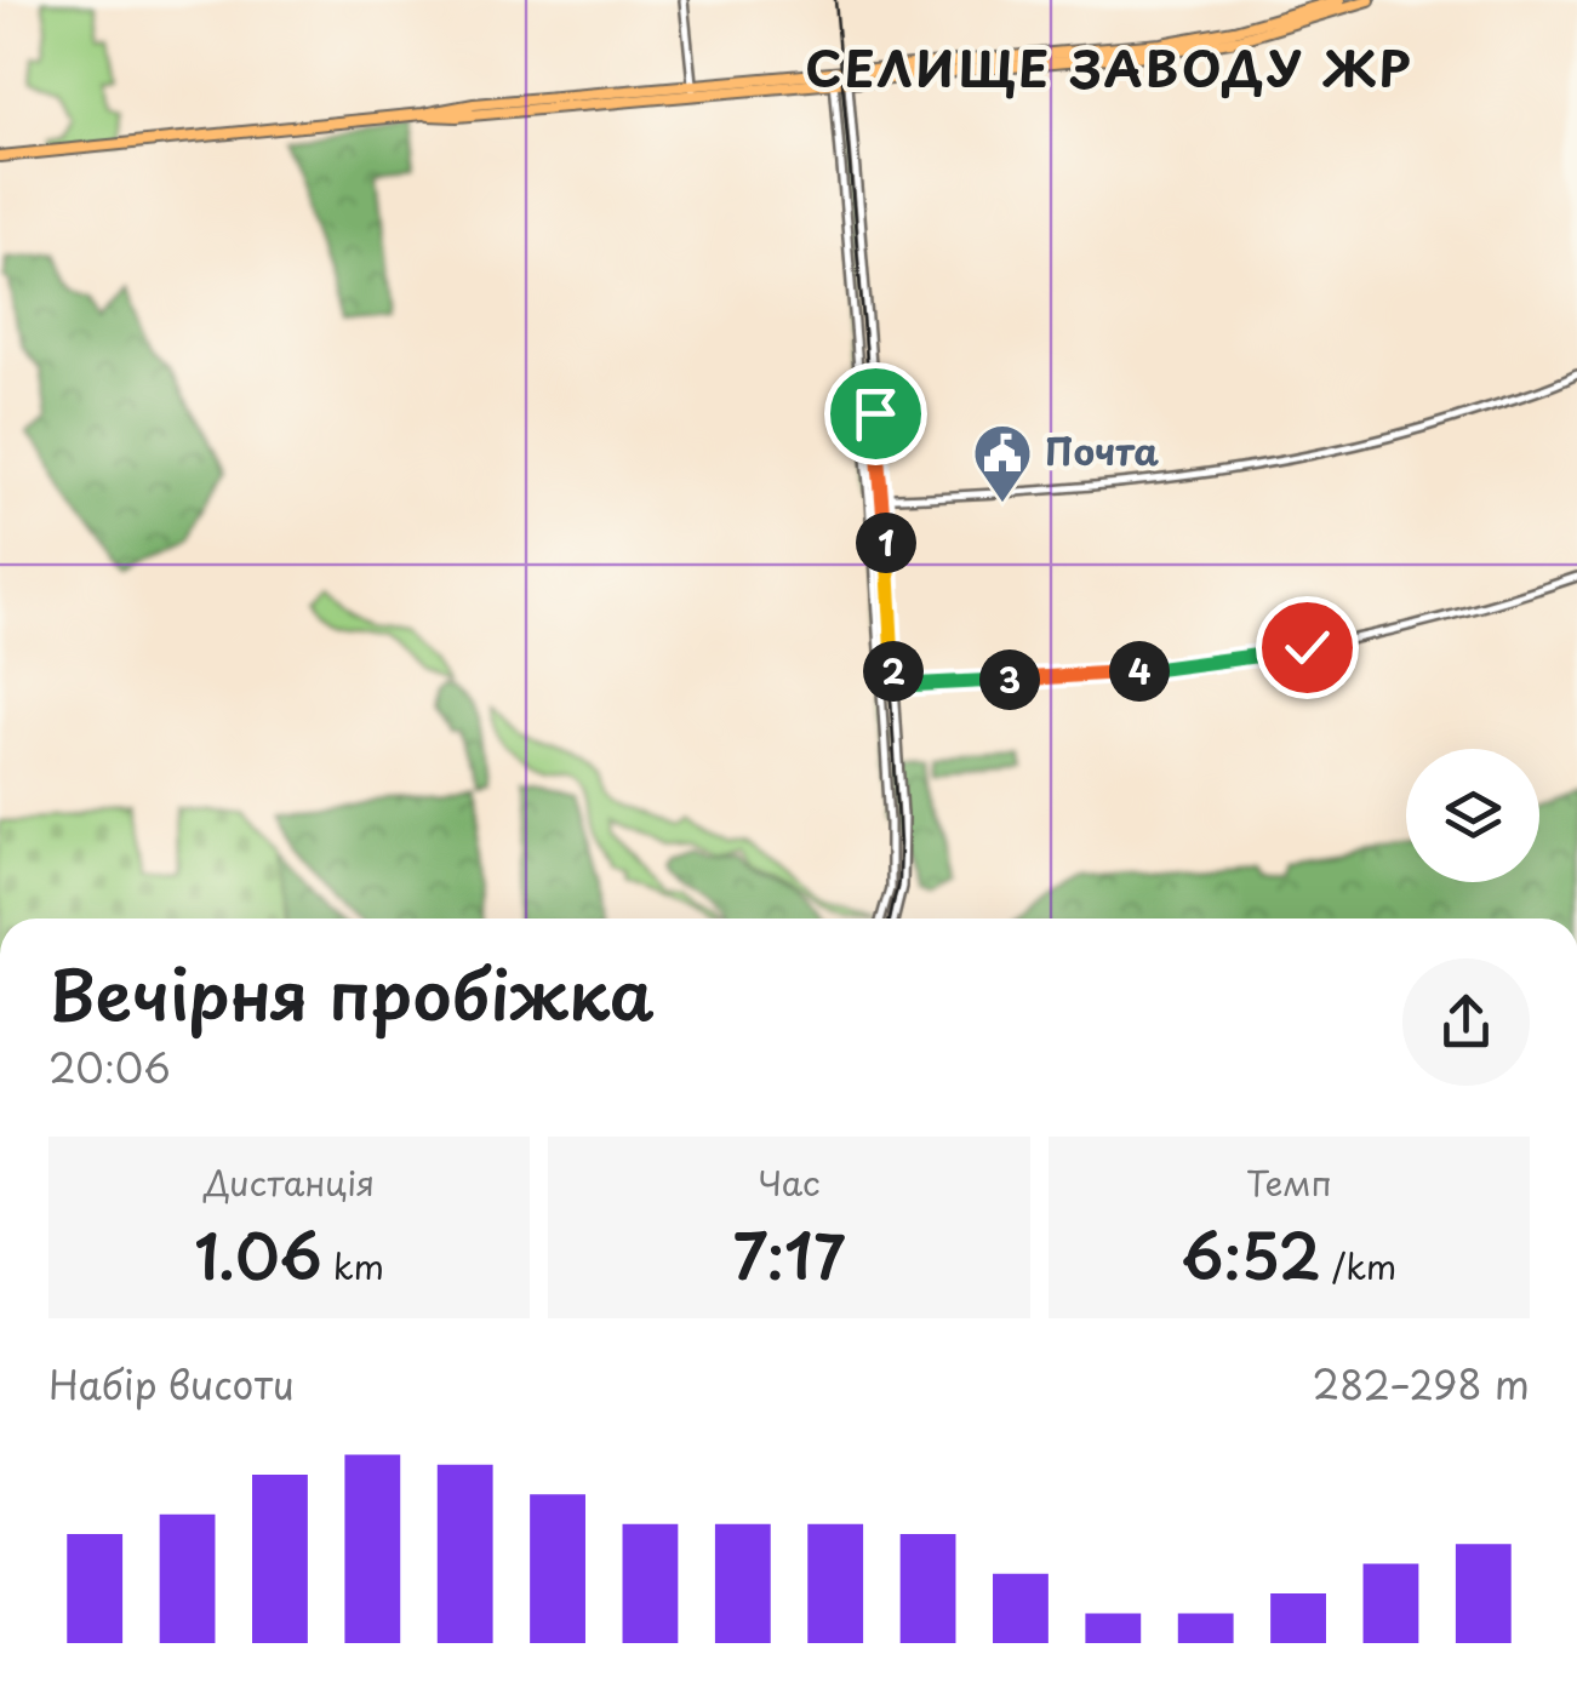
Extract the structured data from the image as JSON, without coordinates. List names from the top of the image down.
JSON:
{
  "districts": ["СЕЛИЩЕ ЗАВОДУ ЖР"],
  "places": {
    "public building": ["Почта"]
  },
  "page": {
    "pins": [
      "1",
      "2",
      "4",
      "3"
    ],
    "heading": ["Вечірня пробіжка", "20:06"],
    "stats": [
      ["Дистанція", "1.06 km"],
      ["Час", "7:17"],
      ["Темп", "6:52 /km"]
    ],
    "chart": ["Набір висоти", "282–298 m"]
  }
}
